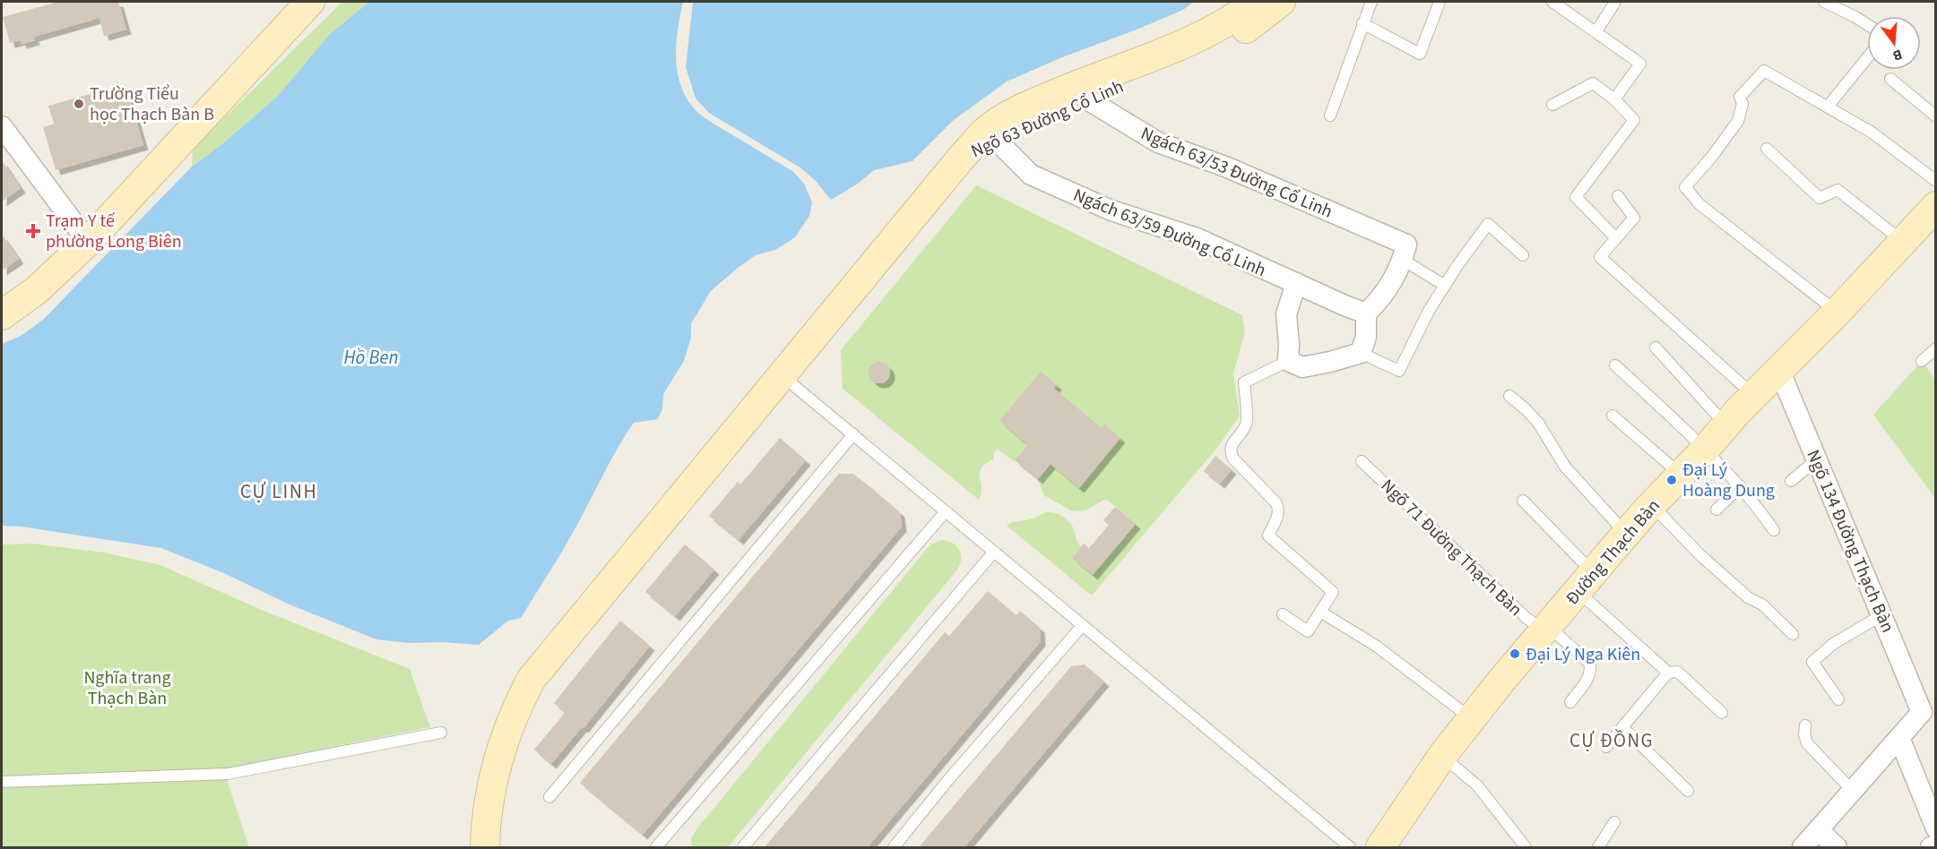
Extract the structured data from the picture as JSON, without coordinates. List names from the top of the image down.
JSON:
{
  "streets": {
    "street": [
      "Ngõ 63 Đường Cổ Linh",
      "Ngách 63/53 Đường Cổ Linh",
      "Ngách 63/59 Đường Cổ Linh",
      "Ngõ 134 Đường Thạch Bàn",
      "Đường Thạch Bàn"
    ],
    "lane": ["Ngõ 71 Đường Thạch Bàn"]
  },
  "crossings": [
    ["Ngõ 63 Đường Cổ Linh", "Ngách 63/53 Đường Cổ Linh"],
    ["Ngõ 63 Đường Cổ Linh", "Ngách 63/59 Đường Cổ Linh"],
    ["Ngõ 134 Đường Thạch Bàn", "Đường Thạch Bàn"],
    ["Ngõ 71 Đường Thạch Bàn", "Đường Thạch Bàn"]
  ],
  "districts": ["CỰ LINH", "CỰ ĐỒNG"],
  "water": ["Hồ Ben"],
  "parks": ["Nghĩa trang Thạch Bàn"],
  "places": {
    "other": ["Trường Tiểu học Thạch Bàn B", "Đại Lý Hoàng Dung", "Đại Lý Nga Kiên"],
    "health": ["Trạm Y tế phường Long Biên"]
  },
  "north": "bottom"
}
